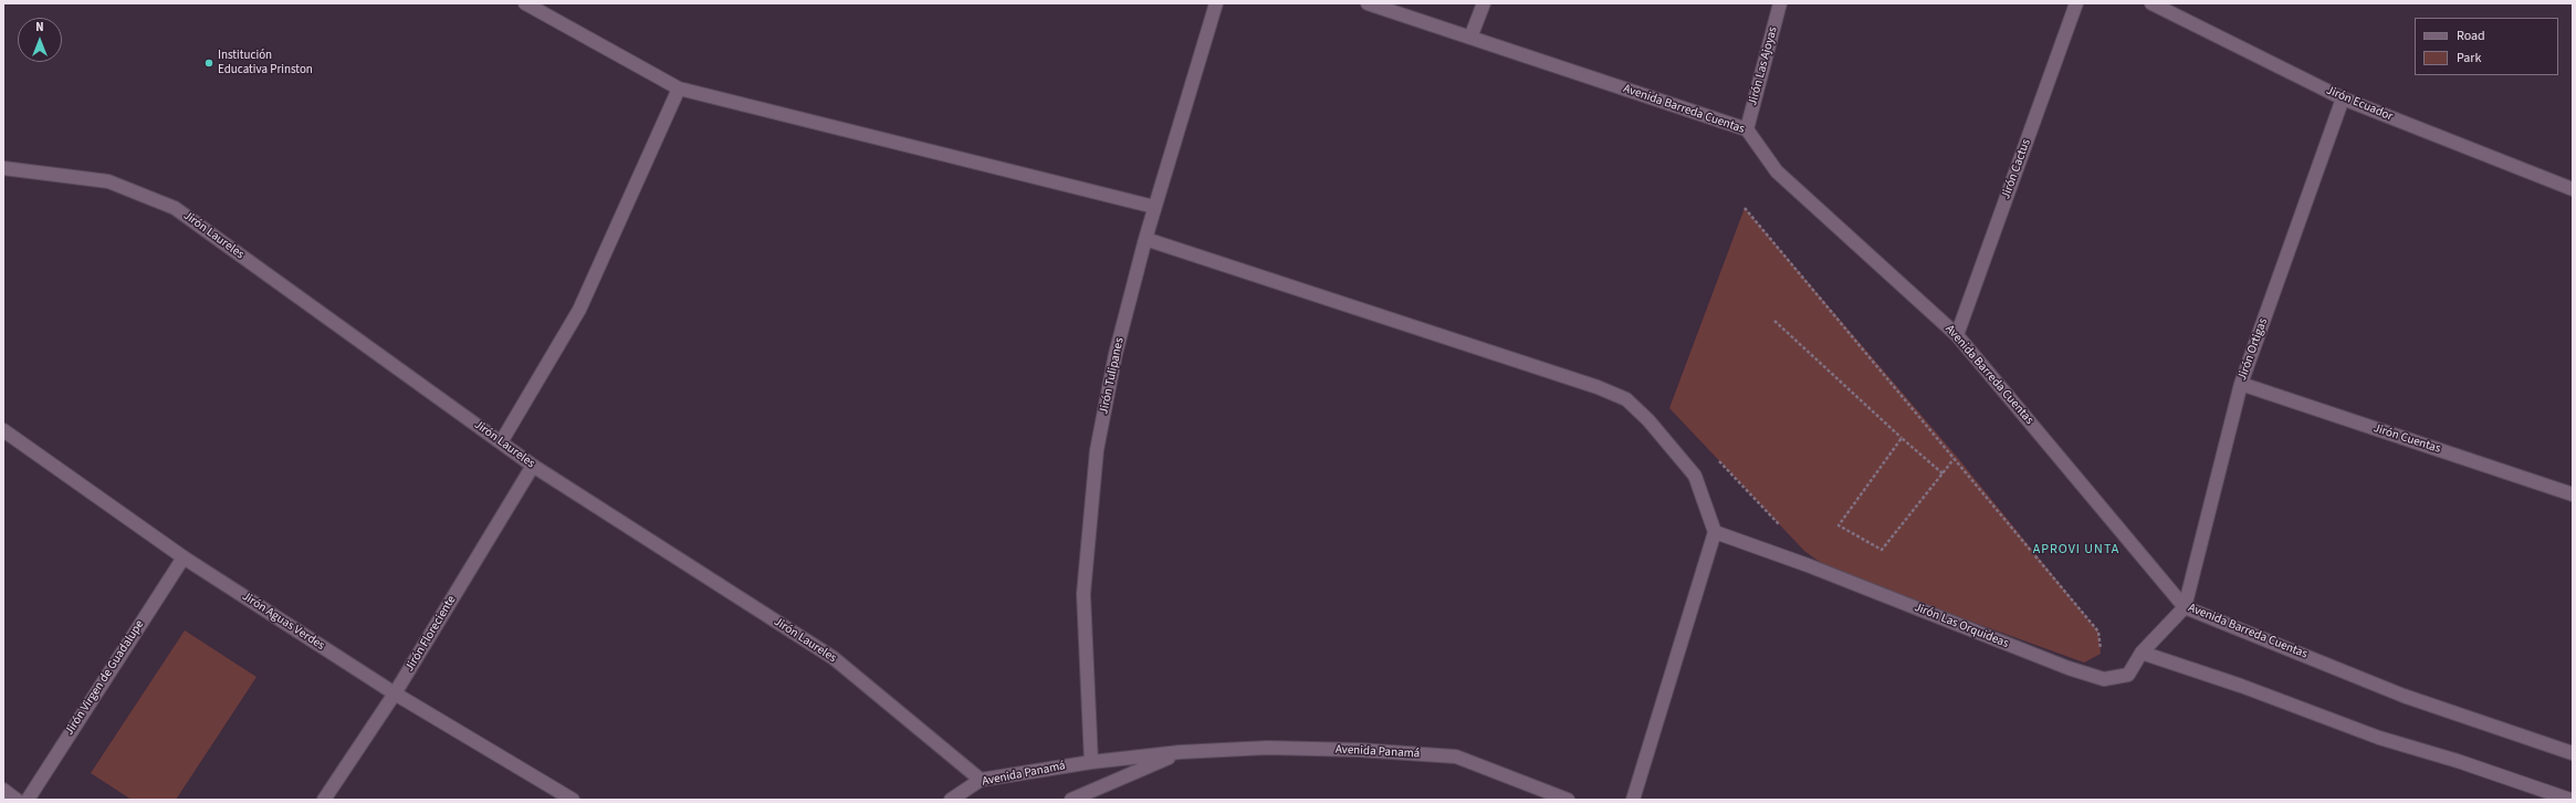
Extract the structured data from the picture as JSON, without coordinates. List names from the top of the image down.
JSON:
{
  "streets": {
    "street": [
      "Jirón Las Ajoyas",
      "Jirón Ecuador",
      "Avenida Barreda Cuentas",
      "Jirón Cactus",
      "Jirón Laureles",
      "Jirón Ortigas",
      "Jirón Tulipanes",
      "Jirón Cuentas",
      "Jirón Aguas Verdes",
      "Jirón Las Orquideas",
      "Jirón Floreciente",
      "Jirón Virgen de Guadalupe",
      "Avenida Panamá"
    ]
  },
  "crossings": [
    ["Jirón Las Ajoyas", "Avenida Barreda Cuentas"],
    ["Jirón Ecuador", "Jirón Ortigas"],
    ["Avenida Barreda Cuentas", "Jirón Cactus"],
    ["Avenida Barreda Cuentas", "Jirón Ortigas"],
    ["Avenida Barreda Cuentas", "Jirón Las Orquideas"],
    ["Jirón Laureles", "Jirón Floreciente"],
    ["Jirón Laureles", "Avenida Panamá"],
    ["Jirón Ortigas", "Jirón Cuentas"],
    ["Jirón Ortigas", "Jirón Las Orquideas"],
    ["Jirón Tulipanes", "Avenida Panamá"],
    ["Jirón Aguas Verdes", "Jirón Floreciente"],
    ["Jirón Aguas Verdes", "Jirón Virgen de Guadalupe"]
  ],
  "districts": ["APROVI UNTA"],
  "places": ["Institución Educativa Prinston"],
  "legend": ["Road", "Park"],
  "north": "top"
}
